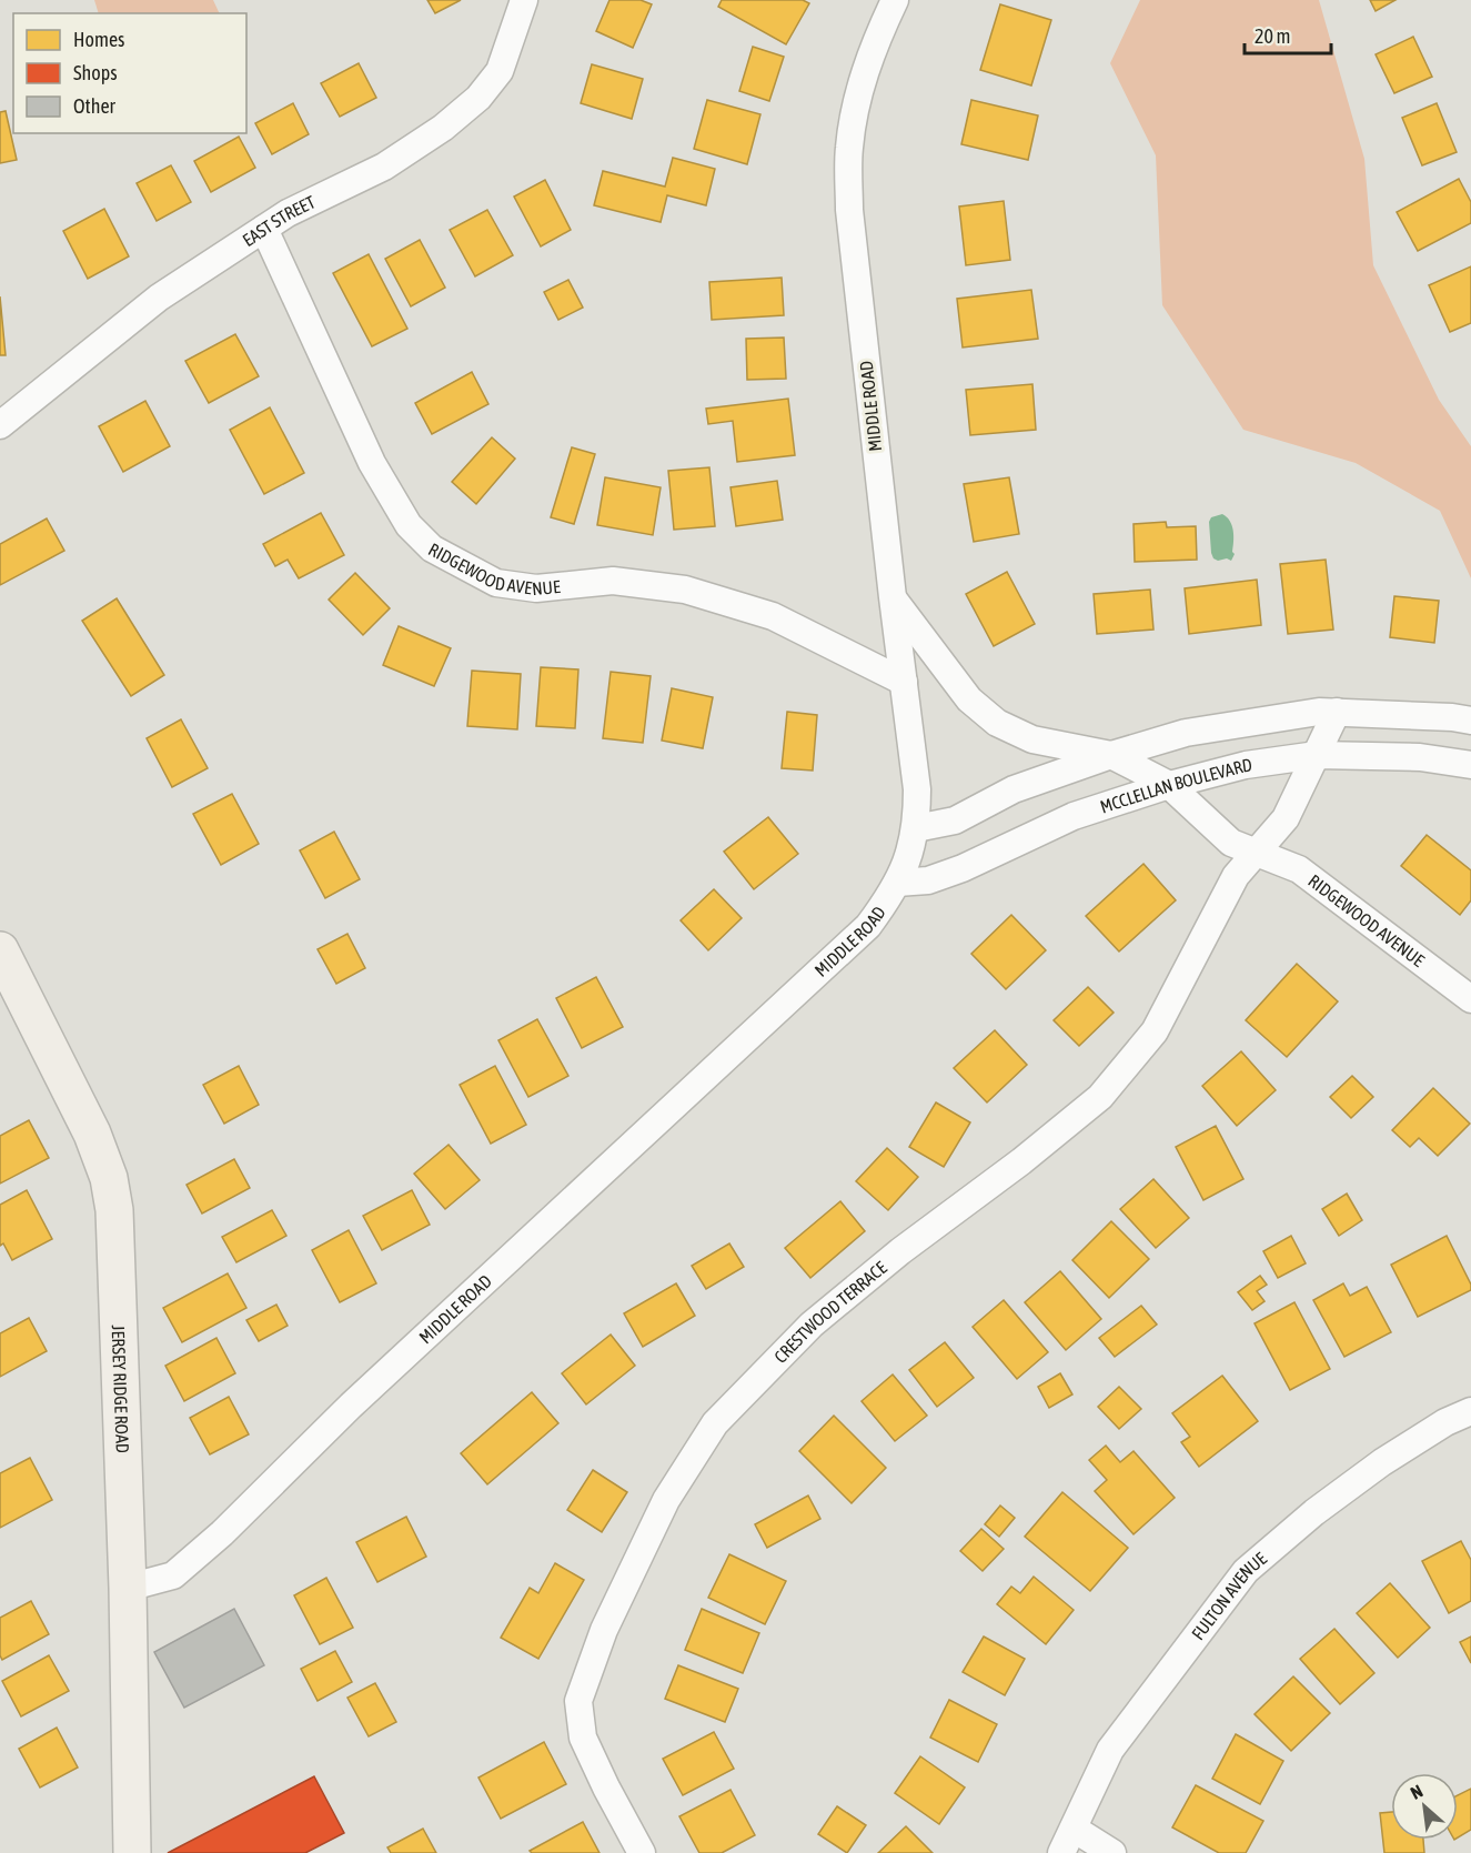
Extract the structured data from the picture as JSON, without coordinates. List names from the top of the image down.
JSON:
{
  "streets": {
    "street": [
      "EAST STREET",
      "MIDDLE ROAD",
      "RIDGEWOOD AVENUE",
      "MCCLELLAN BOULEVARD",
      "CRESTWOOD TERRACE",
      "JERSEY RIDGE ROAD",
      "FULTON AVENUE"
    ]
  },
  "crossings": [
    ["EAST STREET", "RIDGEWOOD AVENUE"],
    ["MIDDLE ROAD", "RIDGEWOOD AVENUE"],
    ["MIDDLE ROAD", "MCCLELLAN BOULEVARD"],
    ["MIDDLE ROAD", "JERSEY RIDGE ROAD"],
    ["RIDGEWOOD AVENUE", "MCCLELLAN BOULEVARD"],
    ["RIDGEWOOD AVENUE", "CRESTWOOD TERRACE"]
  ],
  "legend": ["Homes", "Shops", "Other"],
  "scale_bar": "20 m",
  "north": "top left"
}
